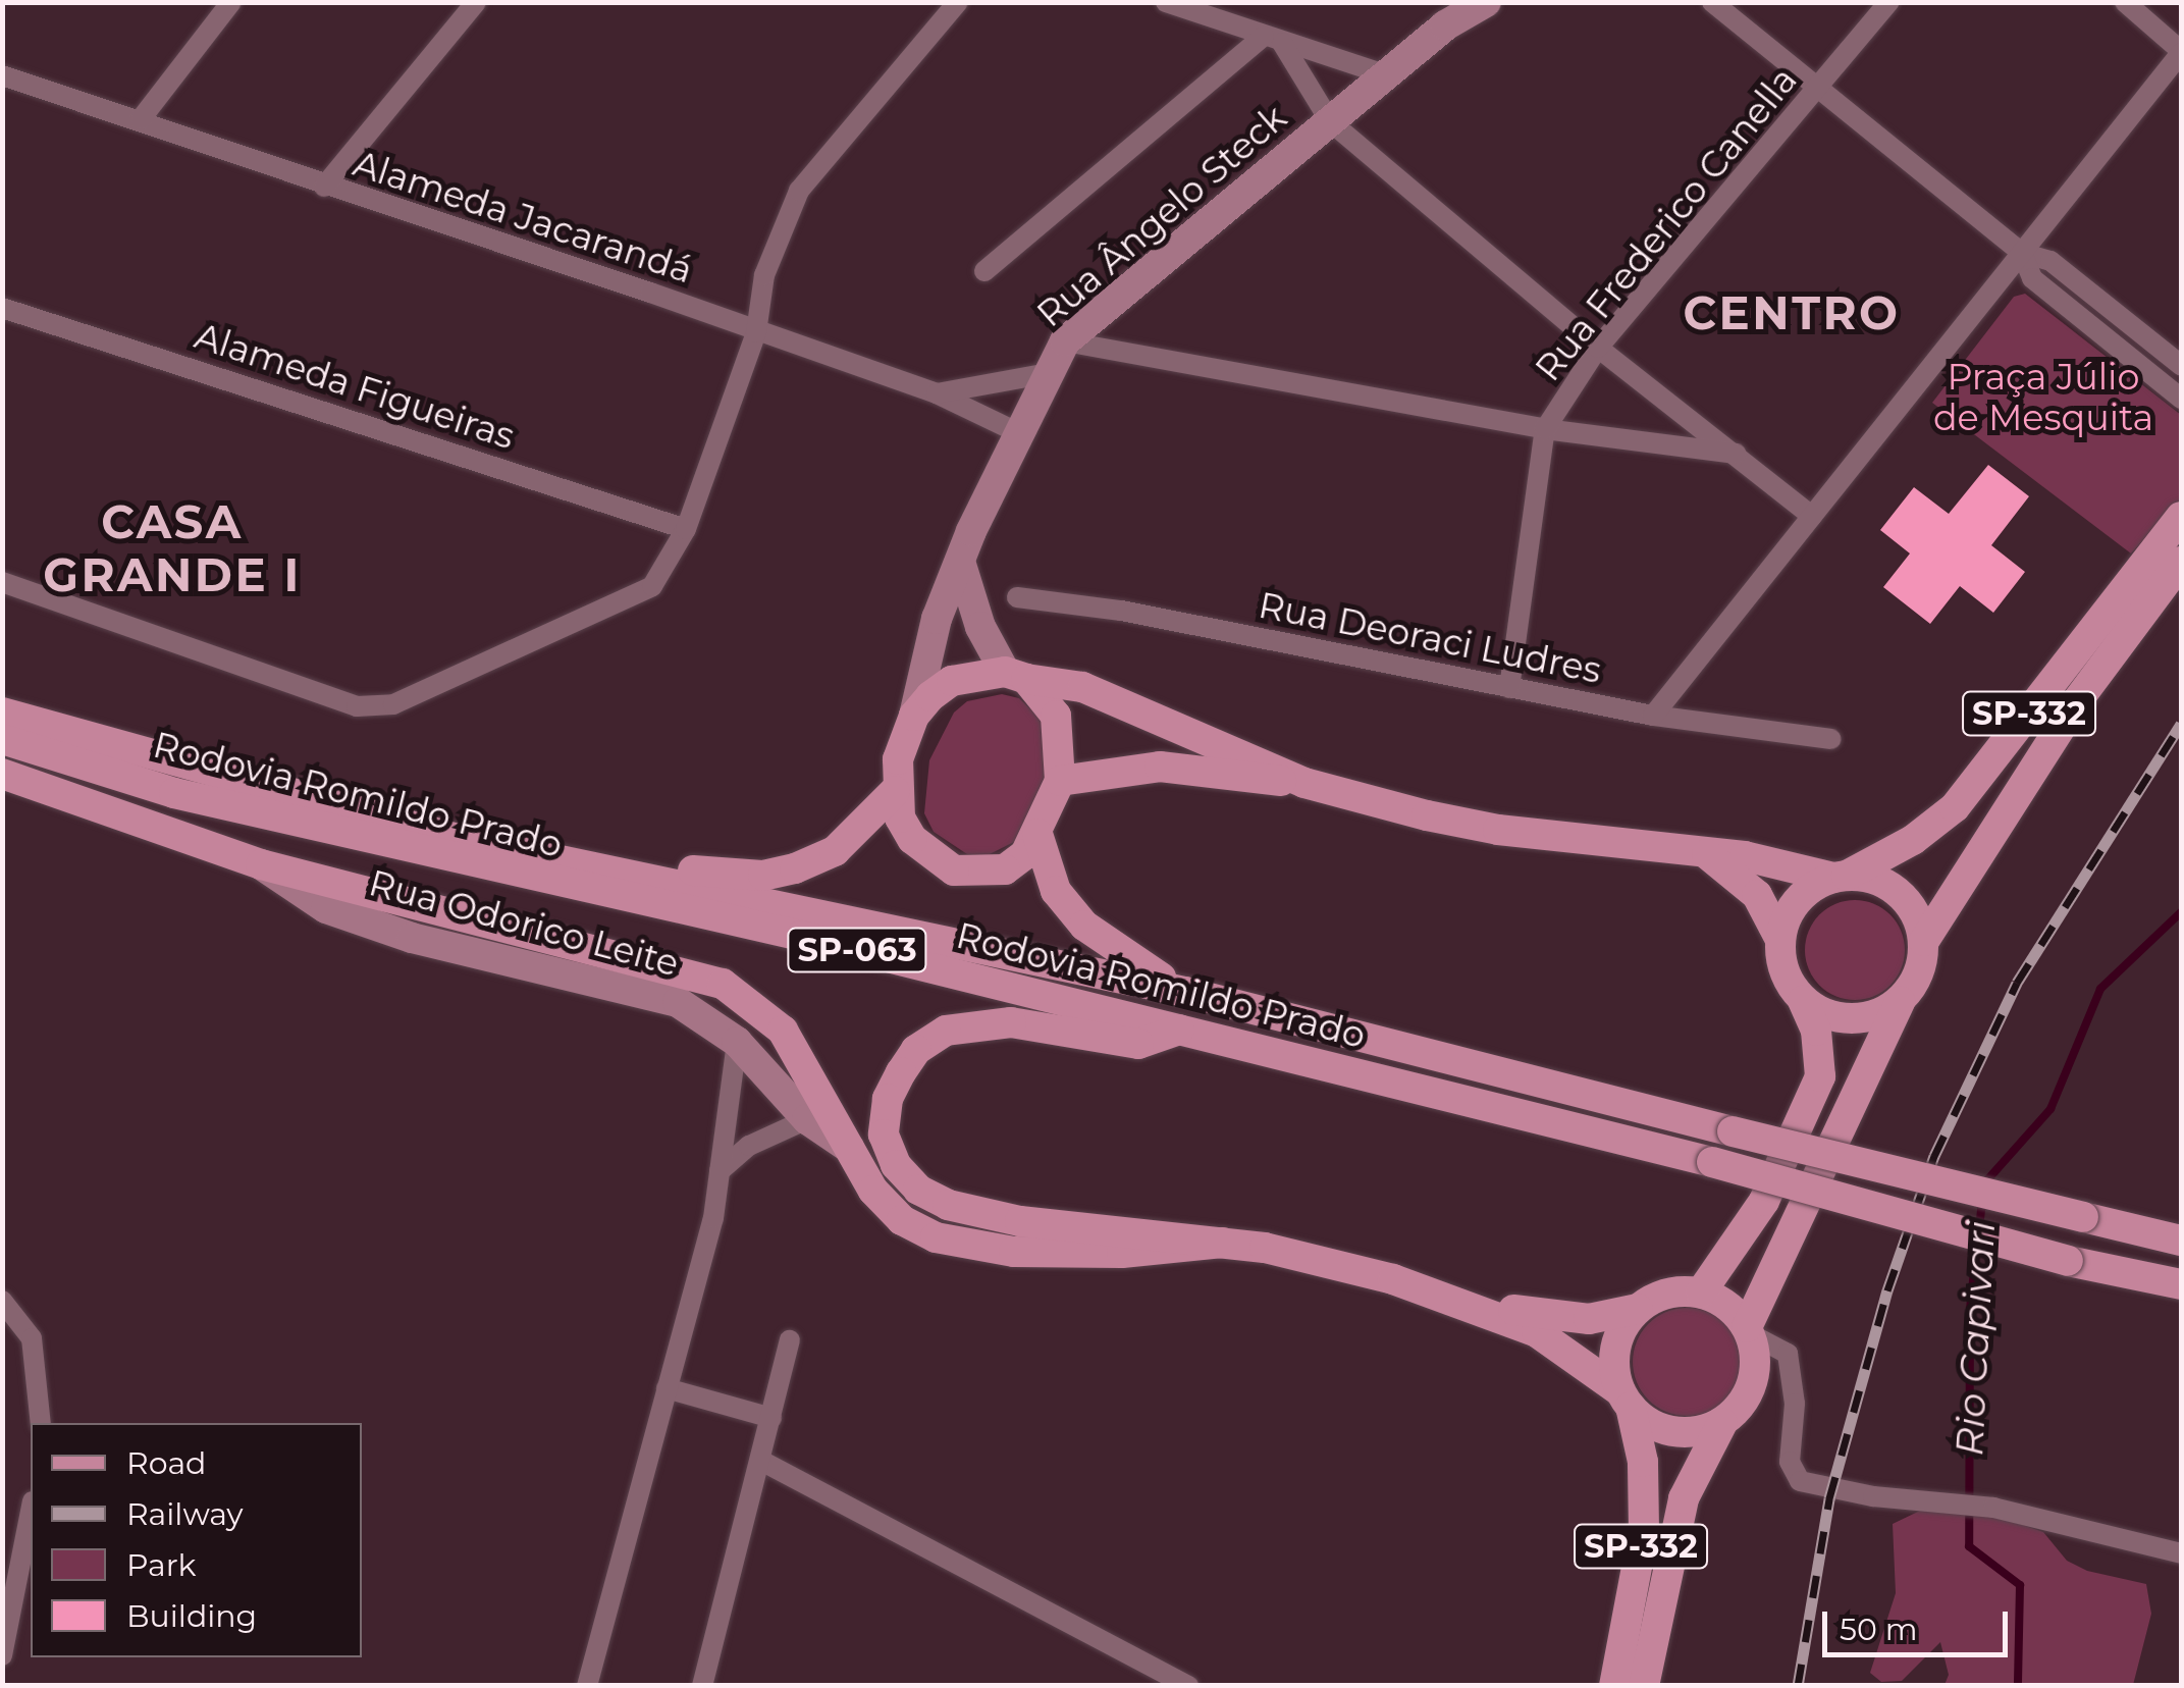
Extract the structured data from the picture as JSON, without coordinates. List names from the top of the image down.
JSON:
{
  "streets": {
    "main road": [
      "Rua Ângelo Steck",
      "SP-332",
      "Rodovia Romildo Prado",
      "Rua Odorico Leite",
      "SP-063"
    ],
    "street": [
      "Alameda Jacarandá",
      "Rua Frederico Canella",
      "Alameda Figueiras",
      "Rua Deoraci Ludres"
    ]
  },
  "crossings": [
    ["Rua Ângelo Steck", "Alameda Jacarandá"],
    ["Rua Frederico Canella", "Rua Deoraci Ludres"]
  ],
  "districts": ["CENTRO", "CASA GRANDE I"],
  "water": ["Rio Capivari"],
  "parks": ["Praça Júlio de Mesquita"],
  "legend": [
    "Road",
    "Railway",
    "Park",
    "Building"
  ],
  "scale_bar": "50 m"
}
